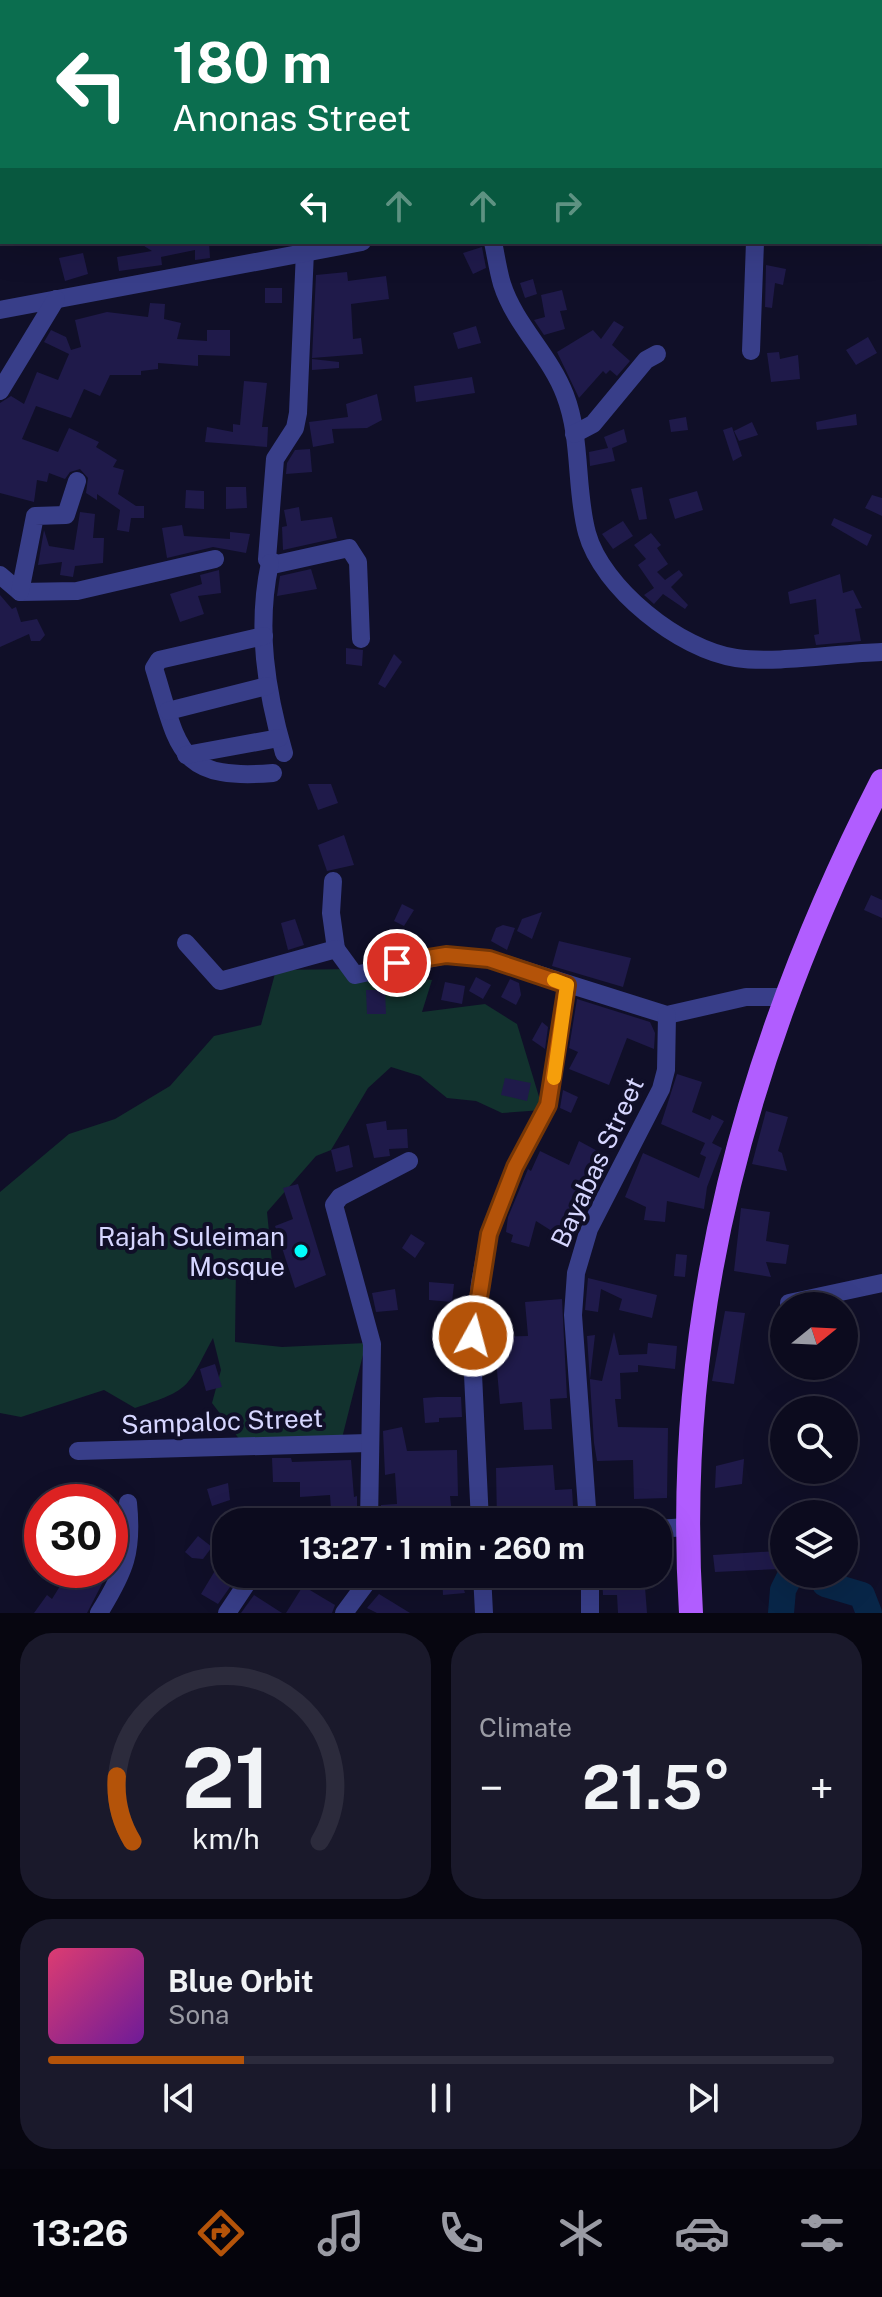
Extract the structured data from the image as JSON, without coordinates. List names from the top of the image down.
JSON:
{
  "streets": {
    "street": ["Bayabas Street", "Sampaloc Street"]
  },
  "places": ["Rajah Suleiman Mosque"],
  "north": "right",
  "page": {
    "turn": ["180 m", "Anonas Street"],
    "limit": "30",
    "trip": "13:27 · 1 min · 260 m",
    "tile": "Climate",
    "heat": ["−", "21.5°", "+"],
    "song": ["Blue Orbit", "Sona"],
    "tabs": "13:26",
    "gauge": ["21", "km/h"]
  }
}
